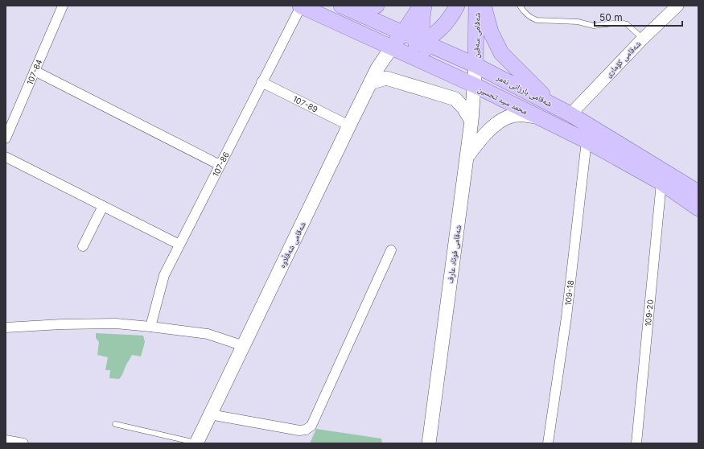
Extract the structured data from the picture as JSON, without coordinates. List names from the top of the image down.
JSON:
{
  "streets": {
    "main road": [
      "شەقامی سەفین",
      "شەقامی بارزانی نەمر",
      "محمد سید تحسین",
      "شەقامی شەقڵاوە",
      "شەقامی فوئاد عارف"
    ],
    "street": [
      "شەقامی کۆماری",
      "107-84",
      "107-89",
      "107-86",
      "109-18",
      "109-20"
    ]
  },
  "crossings": [
    ["شەقامی سەفین", "شەقامی بارزانی نەمر"],
    ["شەقامی سەفین", "شەقامی فوئاد عارف"],
    ["شەقامی کۆماری", "شەقامی بارزانی نەمر"],
    ["شەقامی بارزانی نەمر", "شەقامی فوئاد عارف"],
    ["محمد سید تحسین", "107-86"],
    ["محمد سید تحسین", "شەقامی شەقڵاوە"],
    ["محمد سید تحسین", "شەقامی فوئاد عارف"],
    ["محمد سید تحسین", "109-18"],
    ["محمد سید تحسین", "109-20"],
    ["107-89", "107-86"],
    ["107-89", "شەقامی شەقڵاوە"]
  ],
  "scale_bar": "50 m"
}
